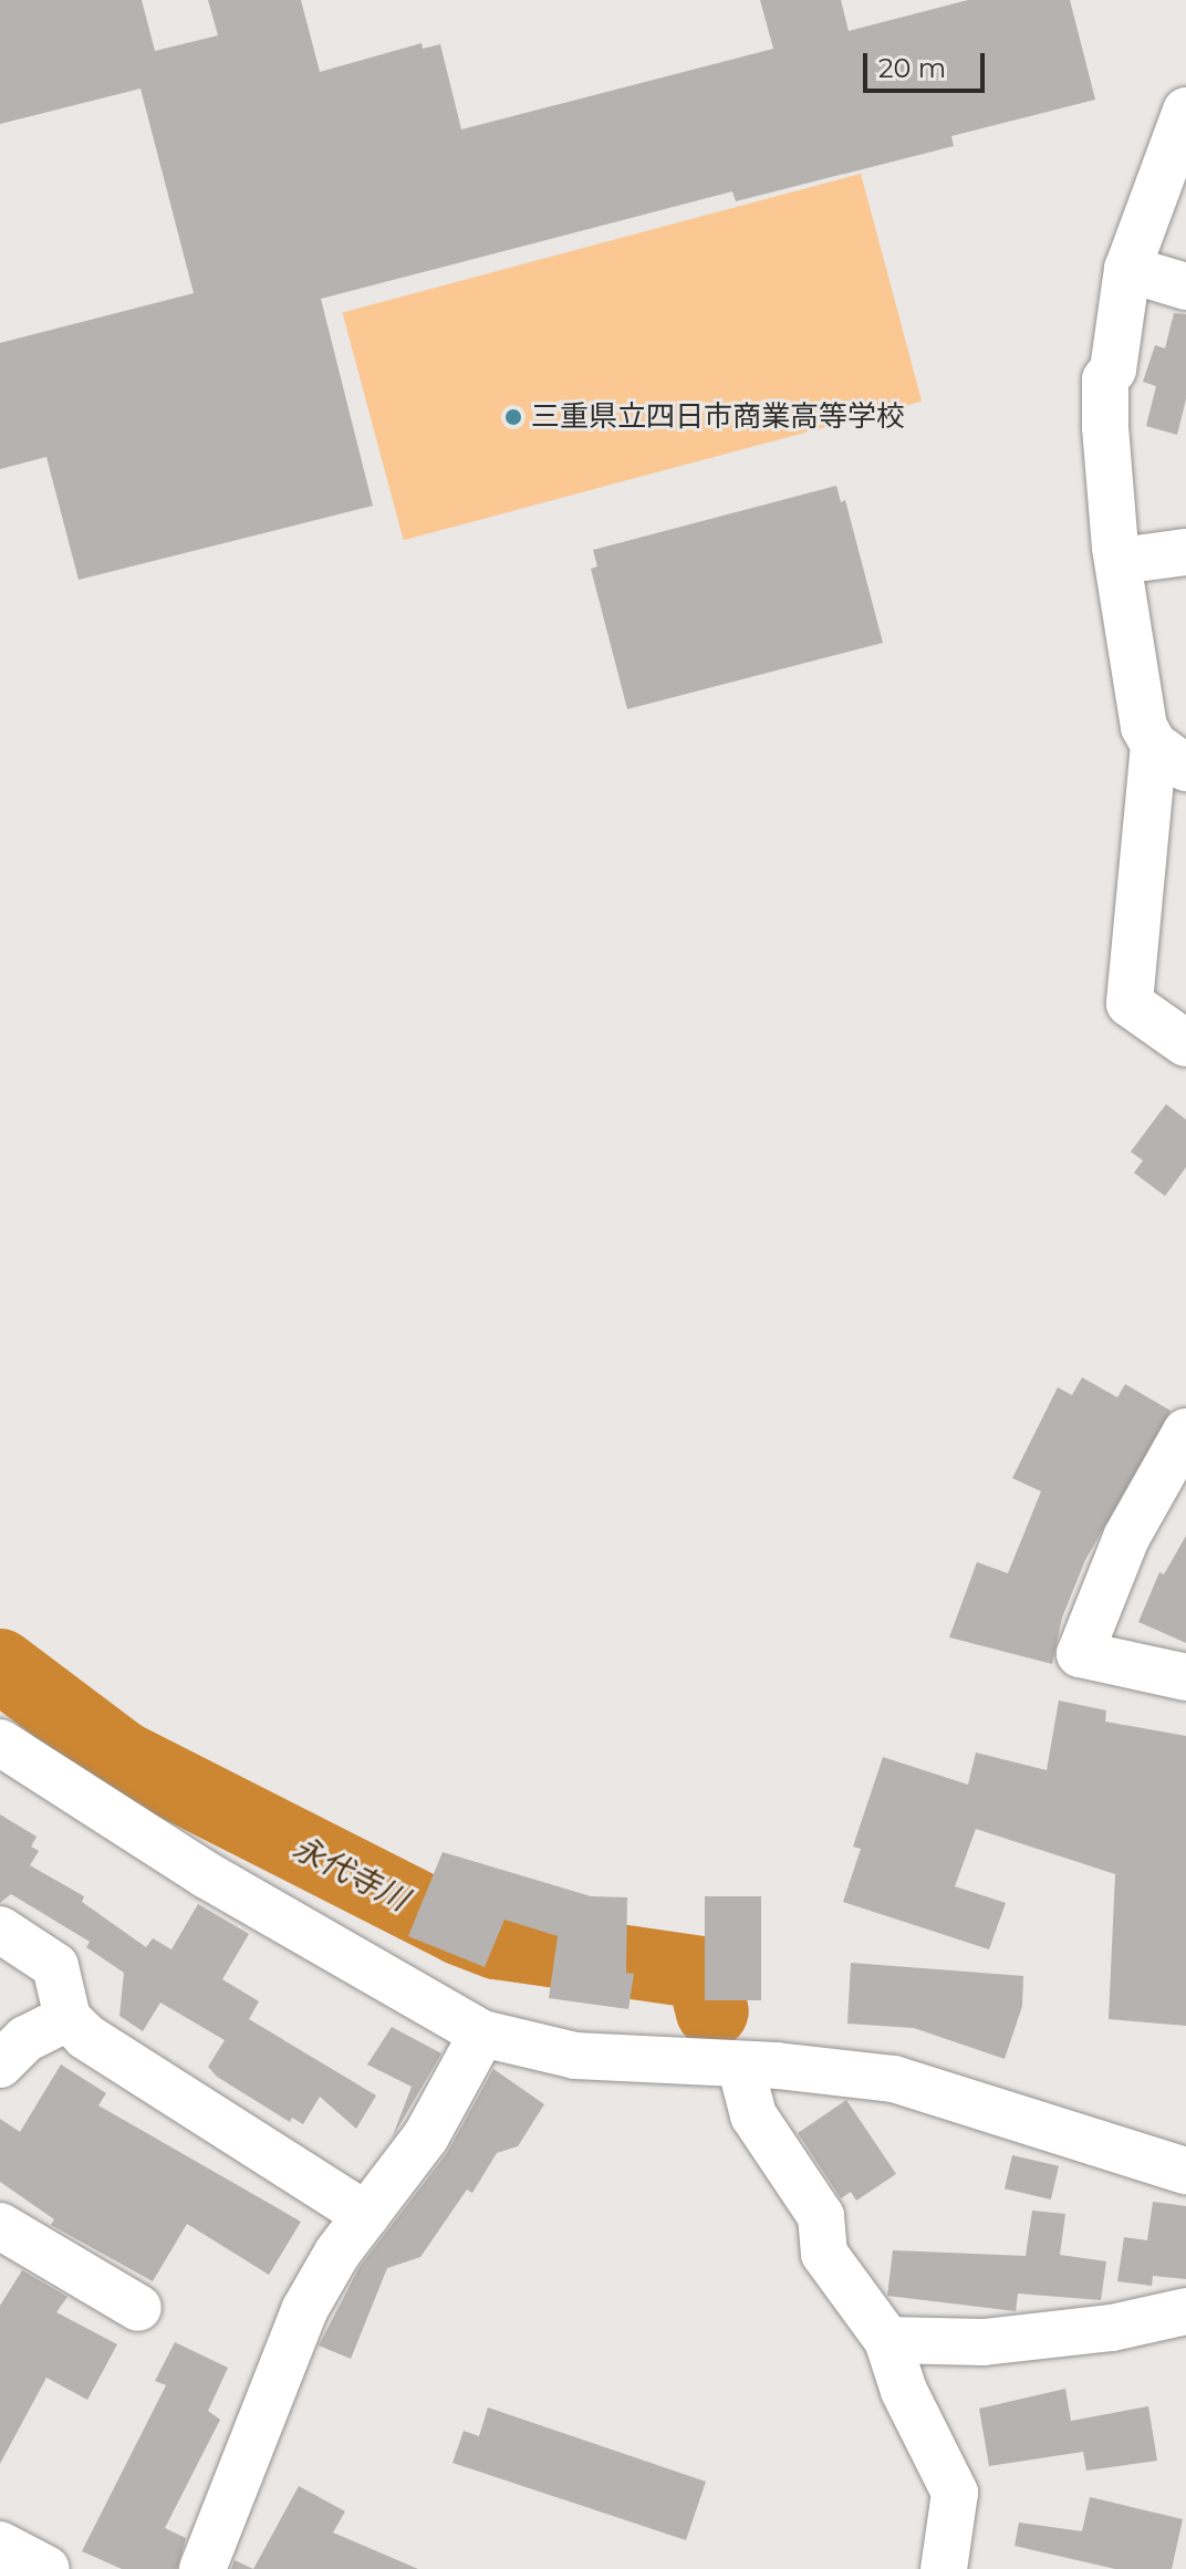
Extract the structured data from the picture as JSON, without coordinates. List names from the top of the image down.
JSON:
{
  "water": ["永代寺川"],
  "places": ["三重県立四日市商業高等学校"],
  "scale_bar": "20 m"
}
